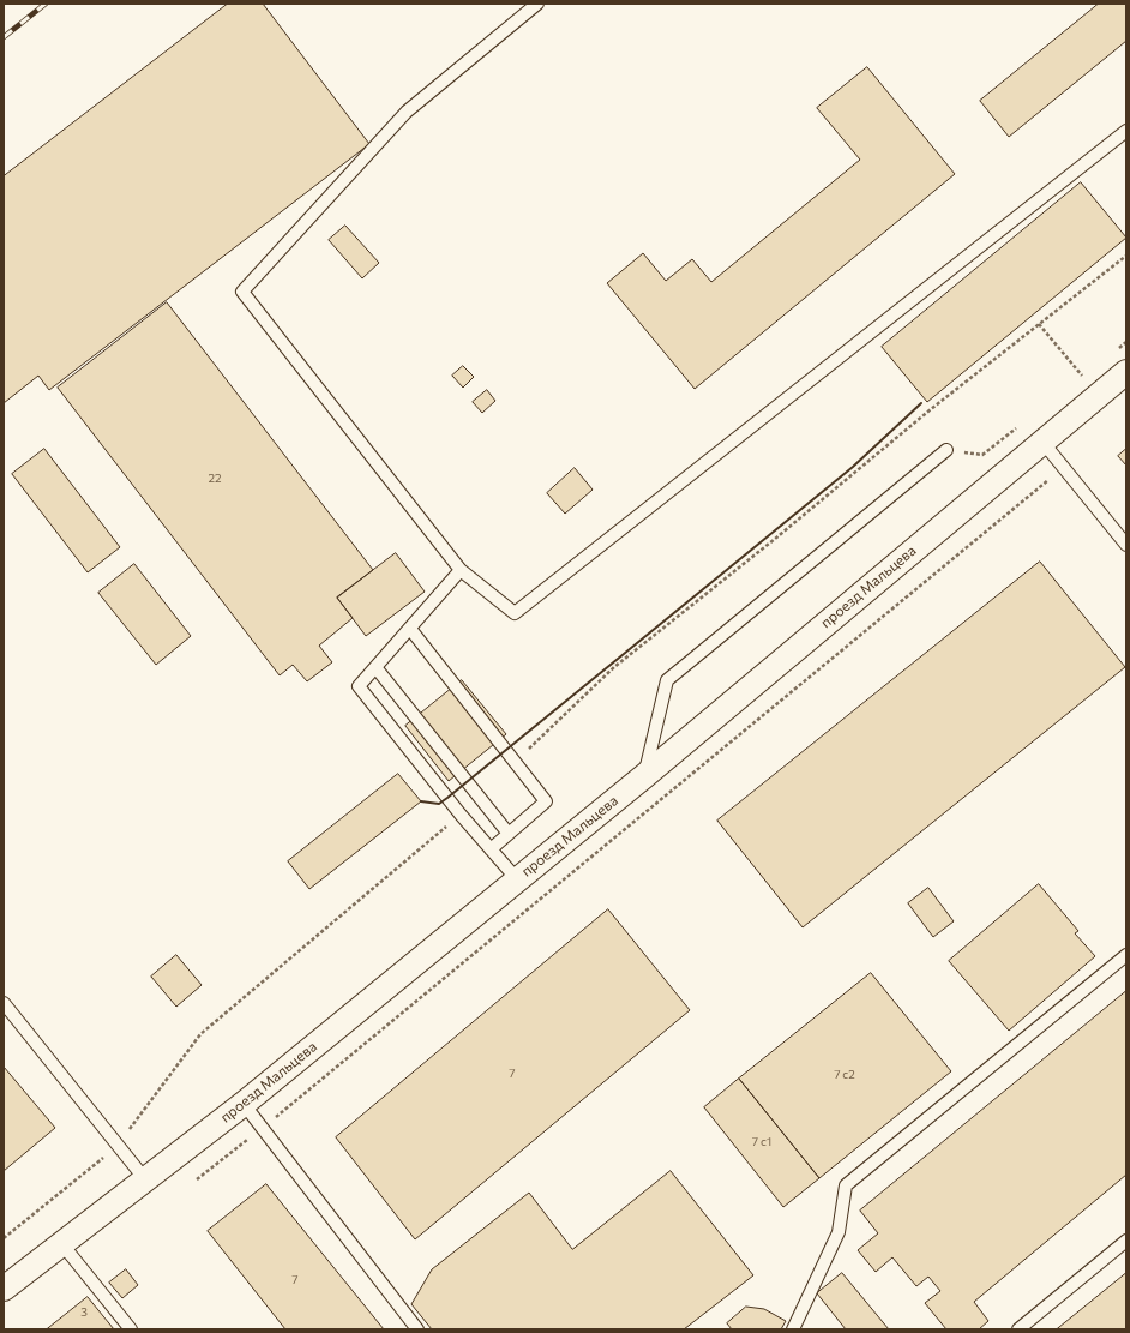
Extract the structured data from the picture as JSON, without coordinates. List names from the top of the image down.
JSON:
{
  "streets": {
    "street": ["проезд Мальцева"]
  },
  "house_numbers": [
    "22",
    "7",
    "7 с2",
    "7 с1",
    "7",
    "3"
  ]
}
